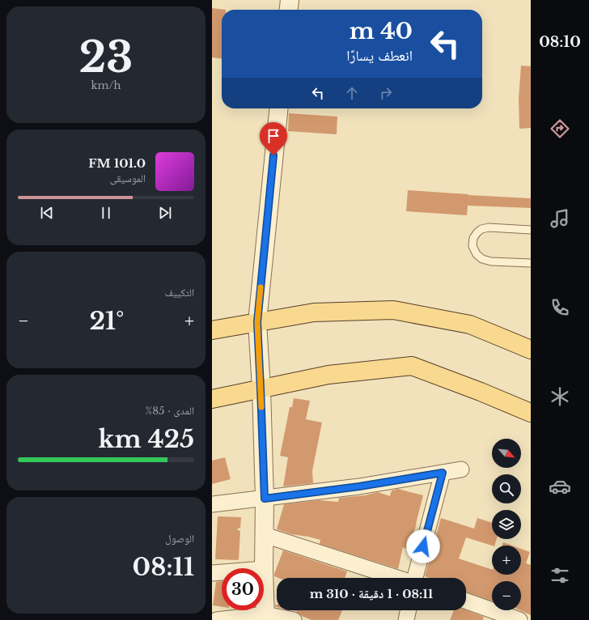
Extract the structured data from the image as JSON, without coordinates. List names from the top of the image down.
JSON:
{
  "north": "bottom right",
  "page": {
    "tabs": "08:10",
    "tile": [
      ["23", "km/h"],
      "التكييف",
      ["المدى · 85%", "425 km"],
      ["الوصول", "08:11"]
    ],
    "turn": ["40 m", "انعطف يسارًا"],
    "song": ["101.0 FM", "الموسيقى"],
    "heat": ["−", "21°", "+"],
    "map_buttons": ["+", "−"],
    "limit": "30",
    "trip": "08:11 · 1 دقيقة · 310 m"
  }
}
